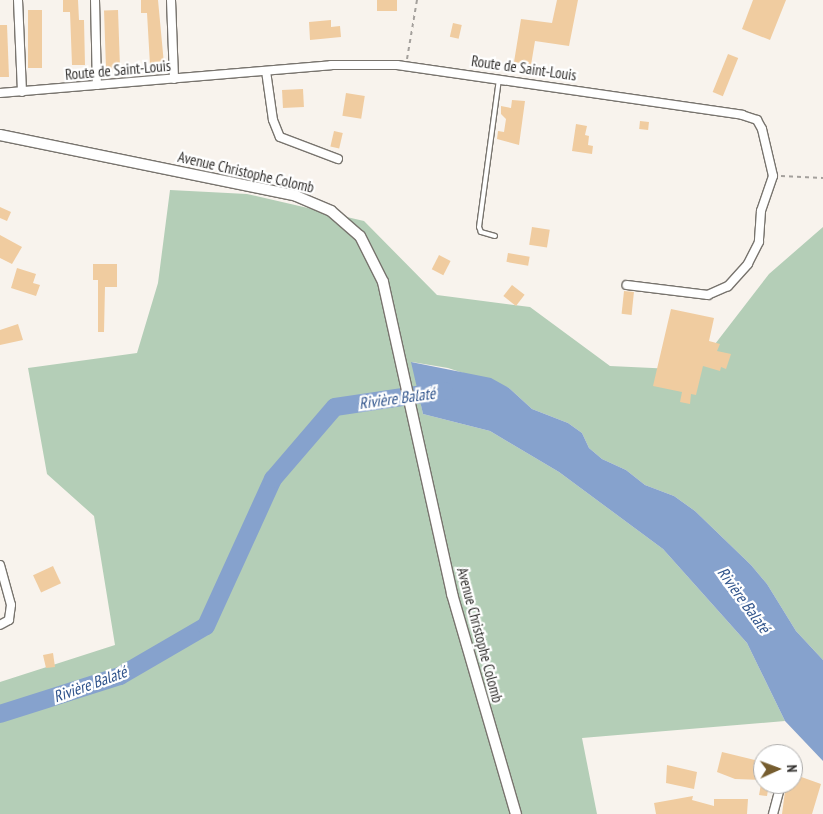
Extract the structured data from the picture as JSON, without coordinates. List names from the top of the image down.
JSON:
{
  "streets": {
    "street": ["Route de Saint-Louis", "Avenue Christophe Colomb"]
  },
  "water": ["Rivière Balaté"],
  "north": "right"
}
